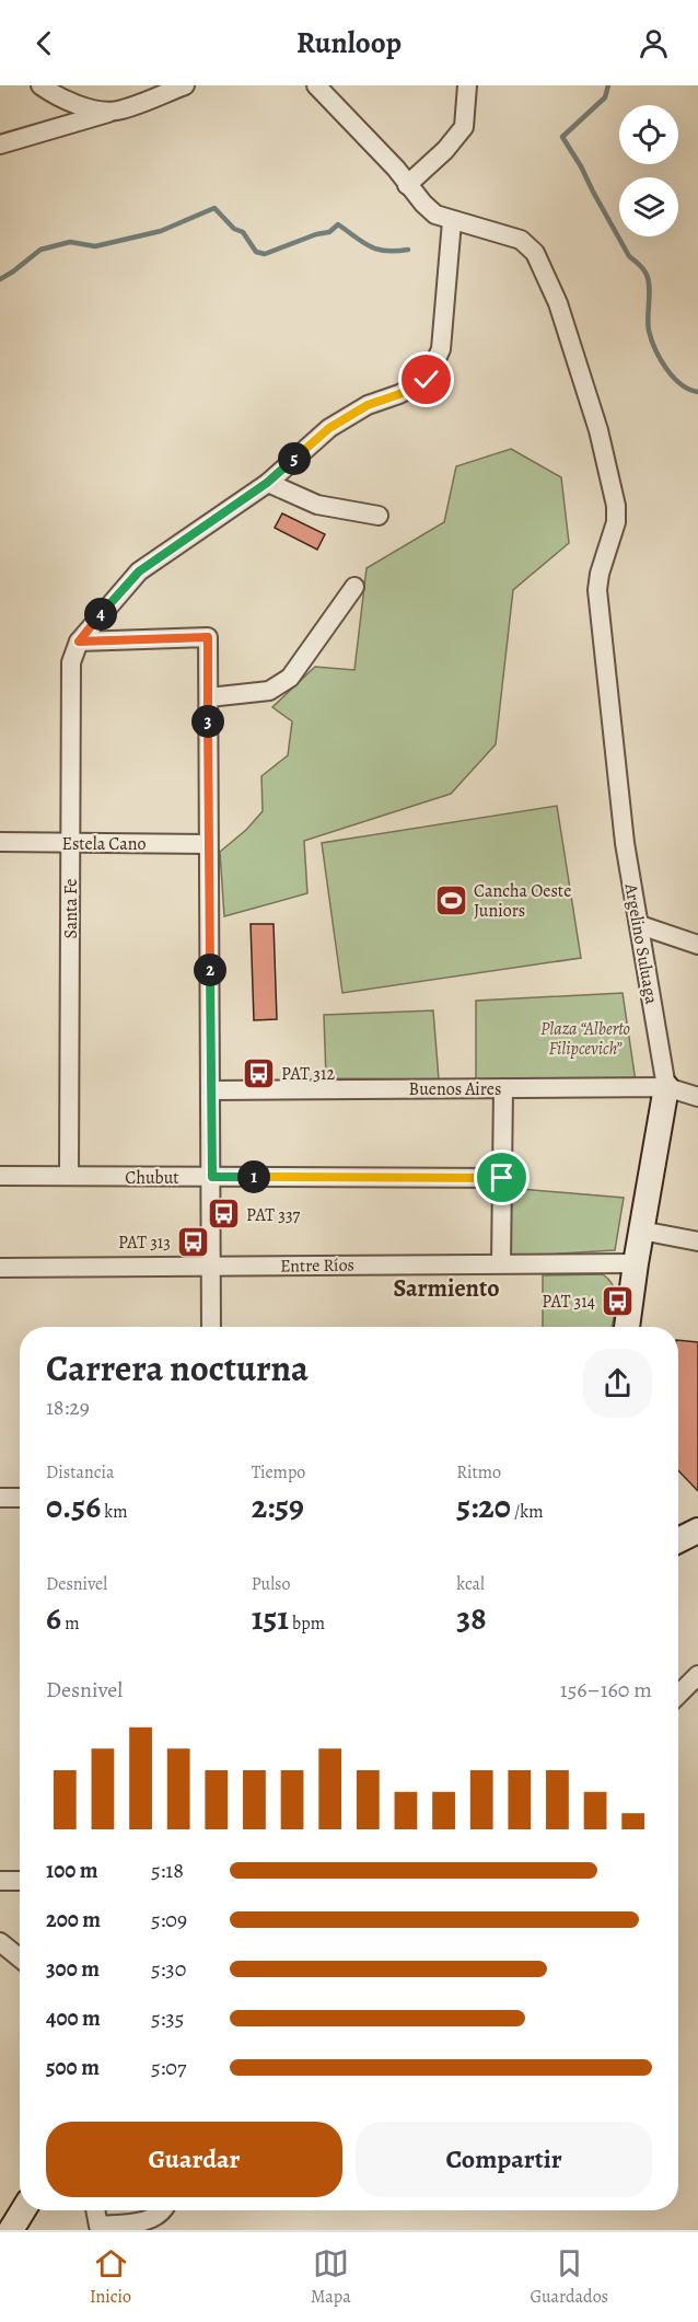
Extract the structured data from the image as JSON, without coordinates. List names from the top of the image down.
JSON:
{
  "streets": {
    "street": [
      "Estela Cano",
      "Santa Fe",
      "Argelino Suluaga",
      "Buenos Aires",
      "Chubut",
      "Entre Ríos"
    ]
  },
  "crossings": [
    ["Estela Cano", "Santa Fe"],
    ["Santa Fe", "Chubut"],
    ["Argelino Suluaga", "Buenos Aires"],
    ["Argelino Suluaga", "Entre Ríos"]
  ],
  "districts": ["Sarmiento"],
  "parks": ["Plaza “Alberto Filipcevich”"],
  "places": {
    "sports": ["Cancha Oeste Juniors"],
    "bus stop": [
      "PAT 312",
      "PAT 337",
      "PAT 313",
      "PAT 314"
    ]
  },
  "page": {
    "header": "Runloop",
    "pins": [
      "5",
      "4",
      "3",
      "2",
      "1"
    ],
    "heading": ["Carrera nocturna", "18:29"],
    "stats": [
      ["Distancia", "0.56 km"],
      ["Tiempo", "2:59"],
      ["Ritmo", "5:20 /km"],
      ["Desnivel", "6 m"],
      ["Pulso", "151 bpm"],
      ["kcal", "38"]
    ],
    "chart": ["Desnivel", "156–160 m"],
    "list": [
      {
        "name": "100 m",
        "note": "5:18"
      },
      {
        "name": "200 m",
        "note": "5:09"
      },
      {
        "name": "300 m",
        "note": "5:30"
      },
      {
        "name": "400 m",
        "note": "5:35"
      },
      {
        "name": "500 m",
        "note": "5:07"
      }
    ],
    "buttons": ["Guardar", "Compartir"],
    "tabs": ["Inicio", "Mapa", "Guardados"]
  }
}
